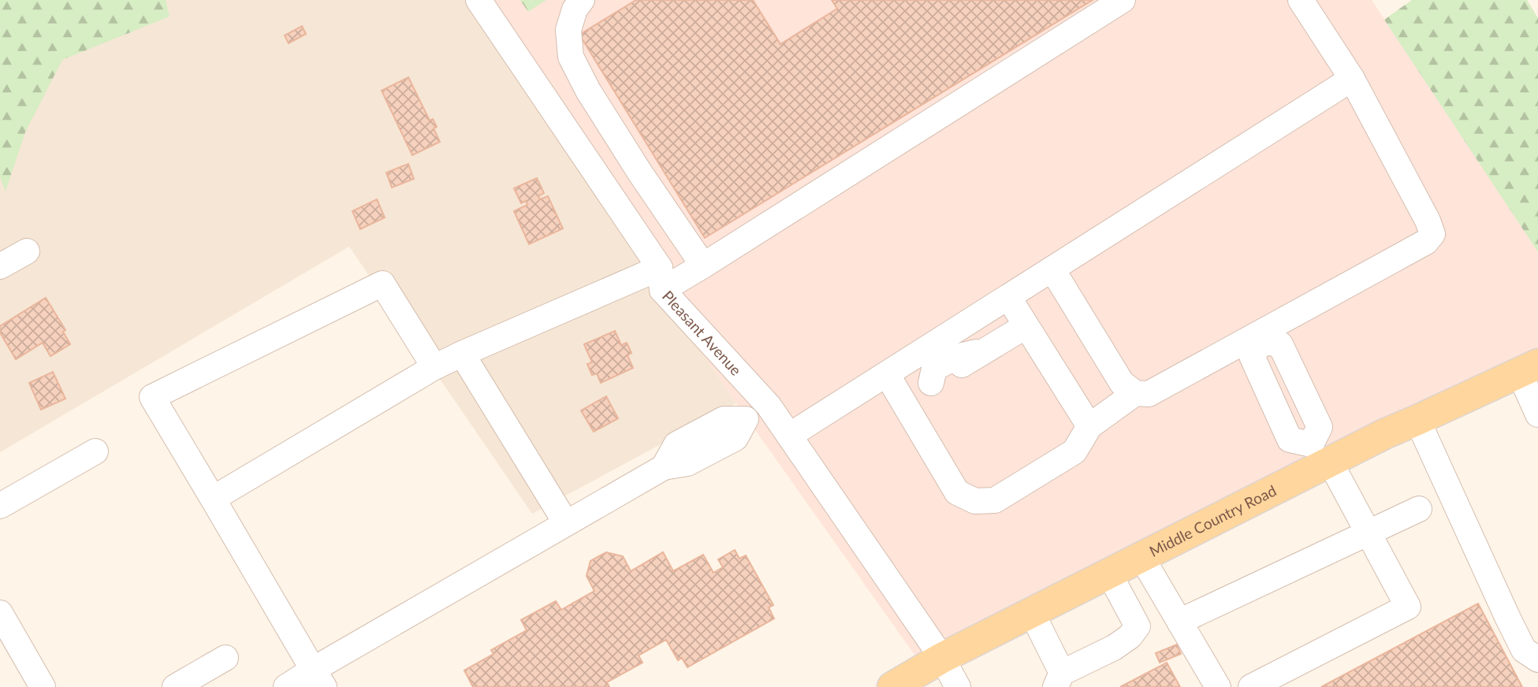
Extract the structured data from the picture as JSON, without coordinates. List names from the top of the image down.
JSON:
{
  "streets": {
    "main road": ["Middle Country Road"],
    "street": ["Pleasant Avenue"]
  },
  "crossings": [
    ["Pleasant Avenue", "Middle Country Road"]
  ]
}
